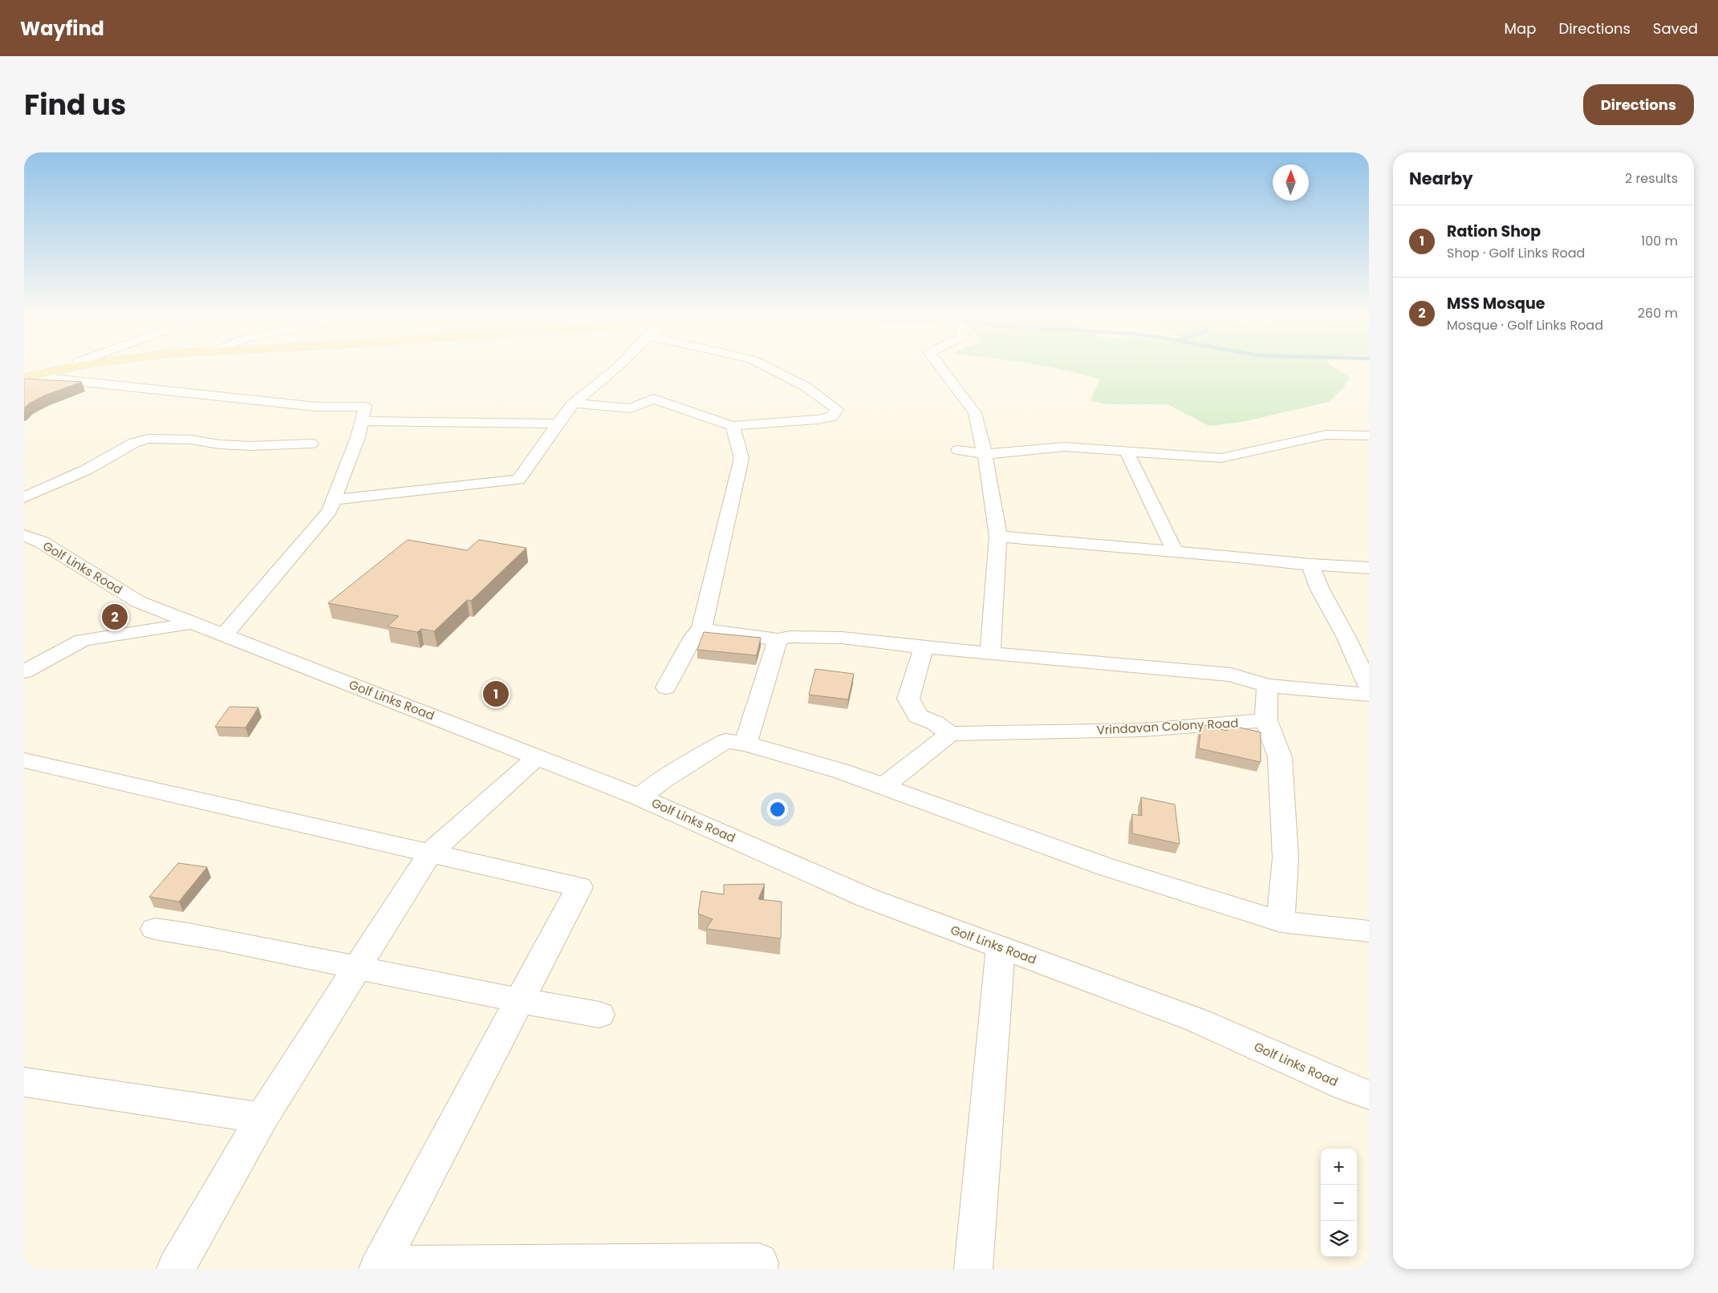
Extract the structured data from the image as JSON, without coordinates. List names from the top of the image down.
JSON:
{
  "streets": {
    "street": ["Golf Links Road", "Vrindavan Colony Road"]
  },
  "north": "top",
  "page": {
    "header": "Wayfind",
    "nav": ["Map", "Directions", "Saved"],
    "title": "Find us",
    "buttons": "Directions",
    "heading": ["Nearby", "2 results"],
    "list": [
      {
        "mark": "1",
        "name": "Ration Shop",
        "note": "Shop · Golf Links Road",
        "value": "100 m"
      },
      {
        "mark": "2",
        "name": "MSS Mosque",
        "note": "Mosque · Golf Links Road",
        "value": "260 m"
      }
    ],
    "pins": ["2", "1"],
    "map_buttons": ["+", "−"]
  }
}
